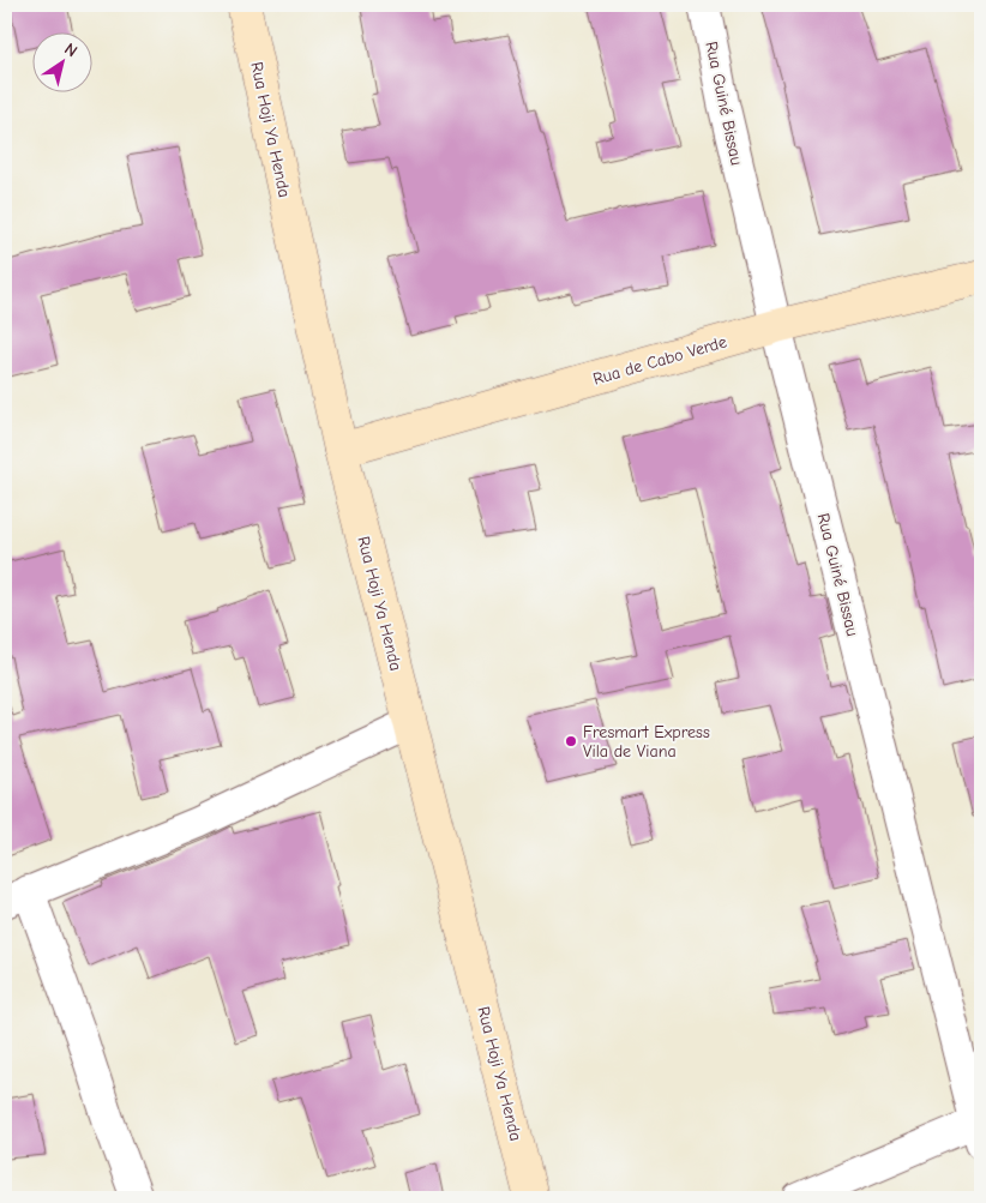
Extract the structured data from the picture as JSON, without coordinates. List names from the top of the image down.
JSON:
{
  "streets": {
    "main road": ["Rua Hoji Ya Henda", "Rua de Cabo Verde"],
    "street": ["Rua Guiné Bissau"]
  },
  "crossings": [
    ["Rua Guiné Bissau", "Rua de Cabo Verde"],
    ["Rua Hoji Ya Henda", "Rua de Cabo Verde"]
  ],
  "places": ["Fresmart Express Vila de Viana"],
  "north": "top right"
}
